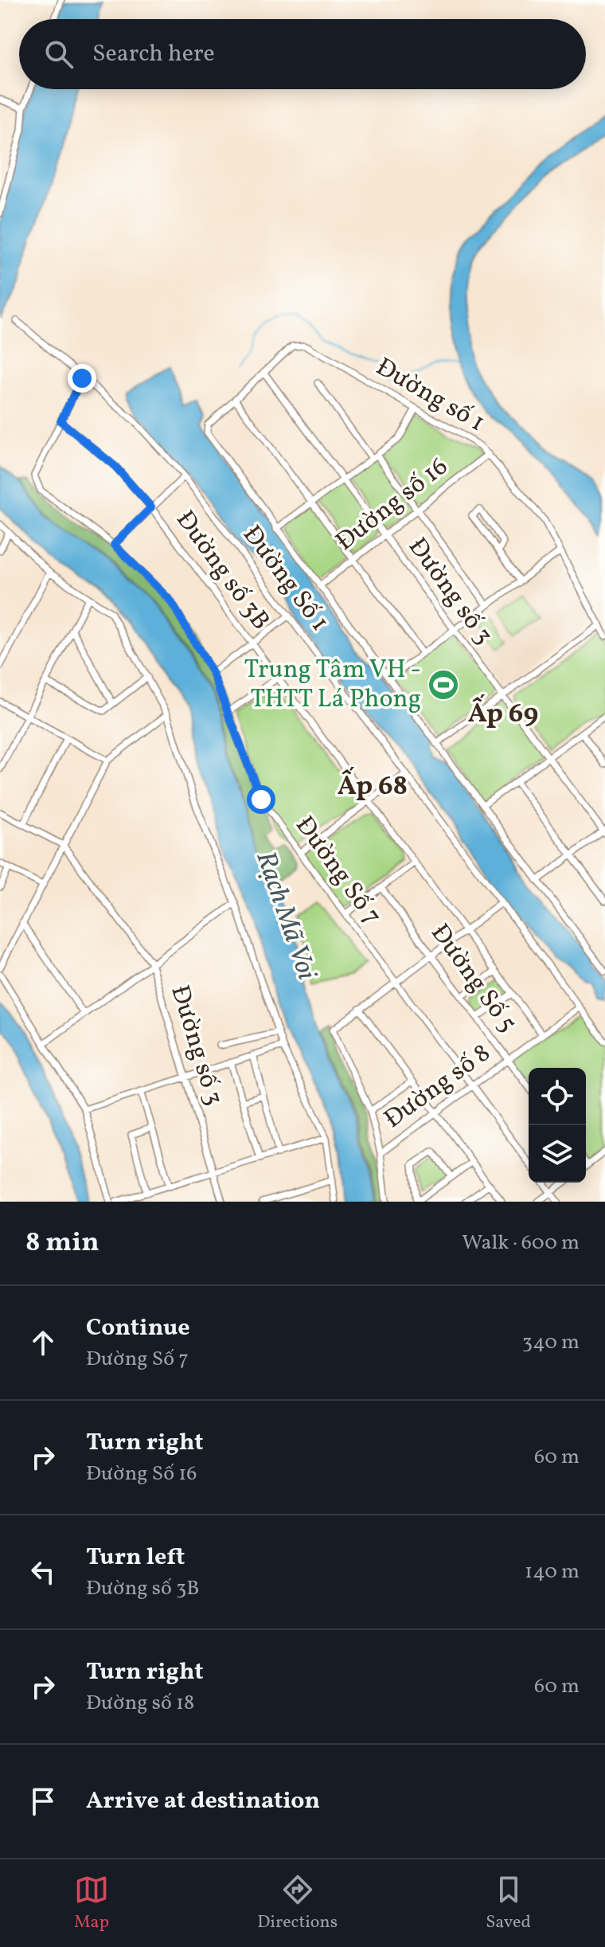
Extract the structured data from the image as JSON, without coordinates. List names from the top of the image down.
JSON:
{
  "streets": {
    "street": [
      "Đường số 1",
      "Đường số 16",
      "Đường số 3B",
      "Đường Số 1",
      "Đường số 3",
      "Đường Số 7",
      "Đường Số 5",
      "Đường số 8"
    ]
  },
  "crossings": [
    ["Đường số 1", "Đường số 16"],
    ["Đường số 1", "Đường số 3"],
    ["Đường số 16", "Đường số 3"],
    ["Đường số 3B", "Đường Số 7"],
    ["Đường số 3B", "Đường số 8"],
    ["Đường Số 1", "Đường số 8"],
    ["Đường Số 7", "Đường số 8"],
    ["Đường Số 5", "Đường số 8"]
  ],
  "districts": ["Ấp 69", "Ấp 68"],
  "water": ["Rạch Mã Voi"],
  "places": {
    "sports": ["Trung Tâm VH - THTT Lá Phong"]
  },
  "page": {
    "search": "Search here",
    "heading": ["8 min", "Walk · 600 m"],
    "list": [
      ["Continue", "Đường Số 7", "340 m"],
      ["Turn right", "Đường Số 16", "60 m"],
      ["Turn left", "Đường số 3B", "140 m"],
      ["Turn right", "Đường số 18", "60 m"],
      "Arrive at destination"
    ],
    "nav": ["Map", "Directions", "Saved"]
  }
}
